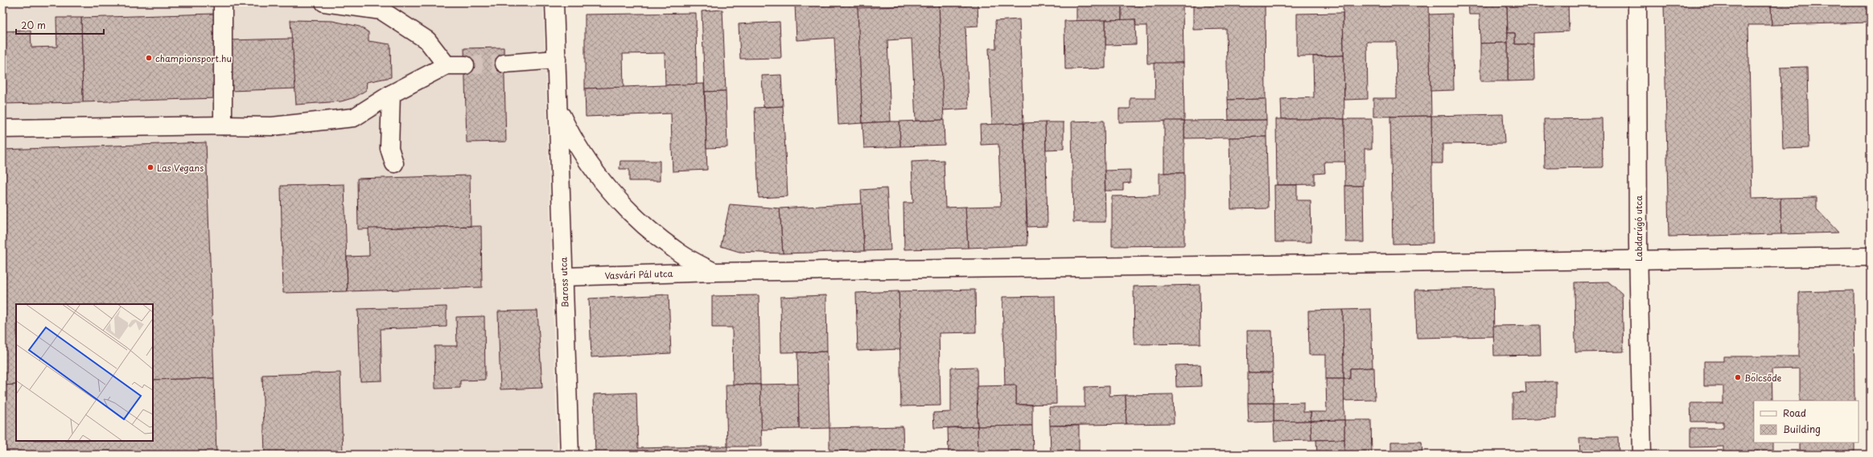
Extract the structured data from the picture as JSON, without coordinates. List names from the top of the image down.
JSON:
{
  "streets": {
    "street": ["Labdarúgó utca", "Vasvári Pál utca", "Baross utca"]
  },
  "crossings": [
    ["Labdarúgó utca", "Vasvári Pál utca"],
    ["Vasvári Pál utca", "Baross utca"]
  ],
  "places": ["championsport.hu", "Las Vegans", "Bölcsőde"],
  "legend": ["Road", "Building"],
  "scale_bar": "20 m"
}
